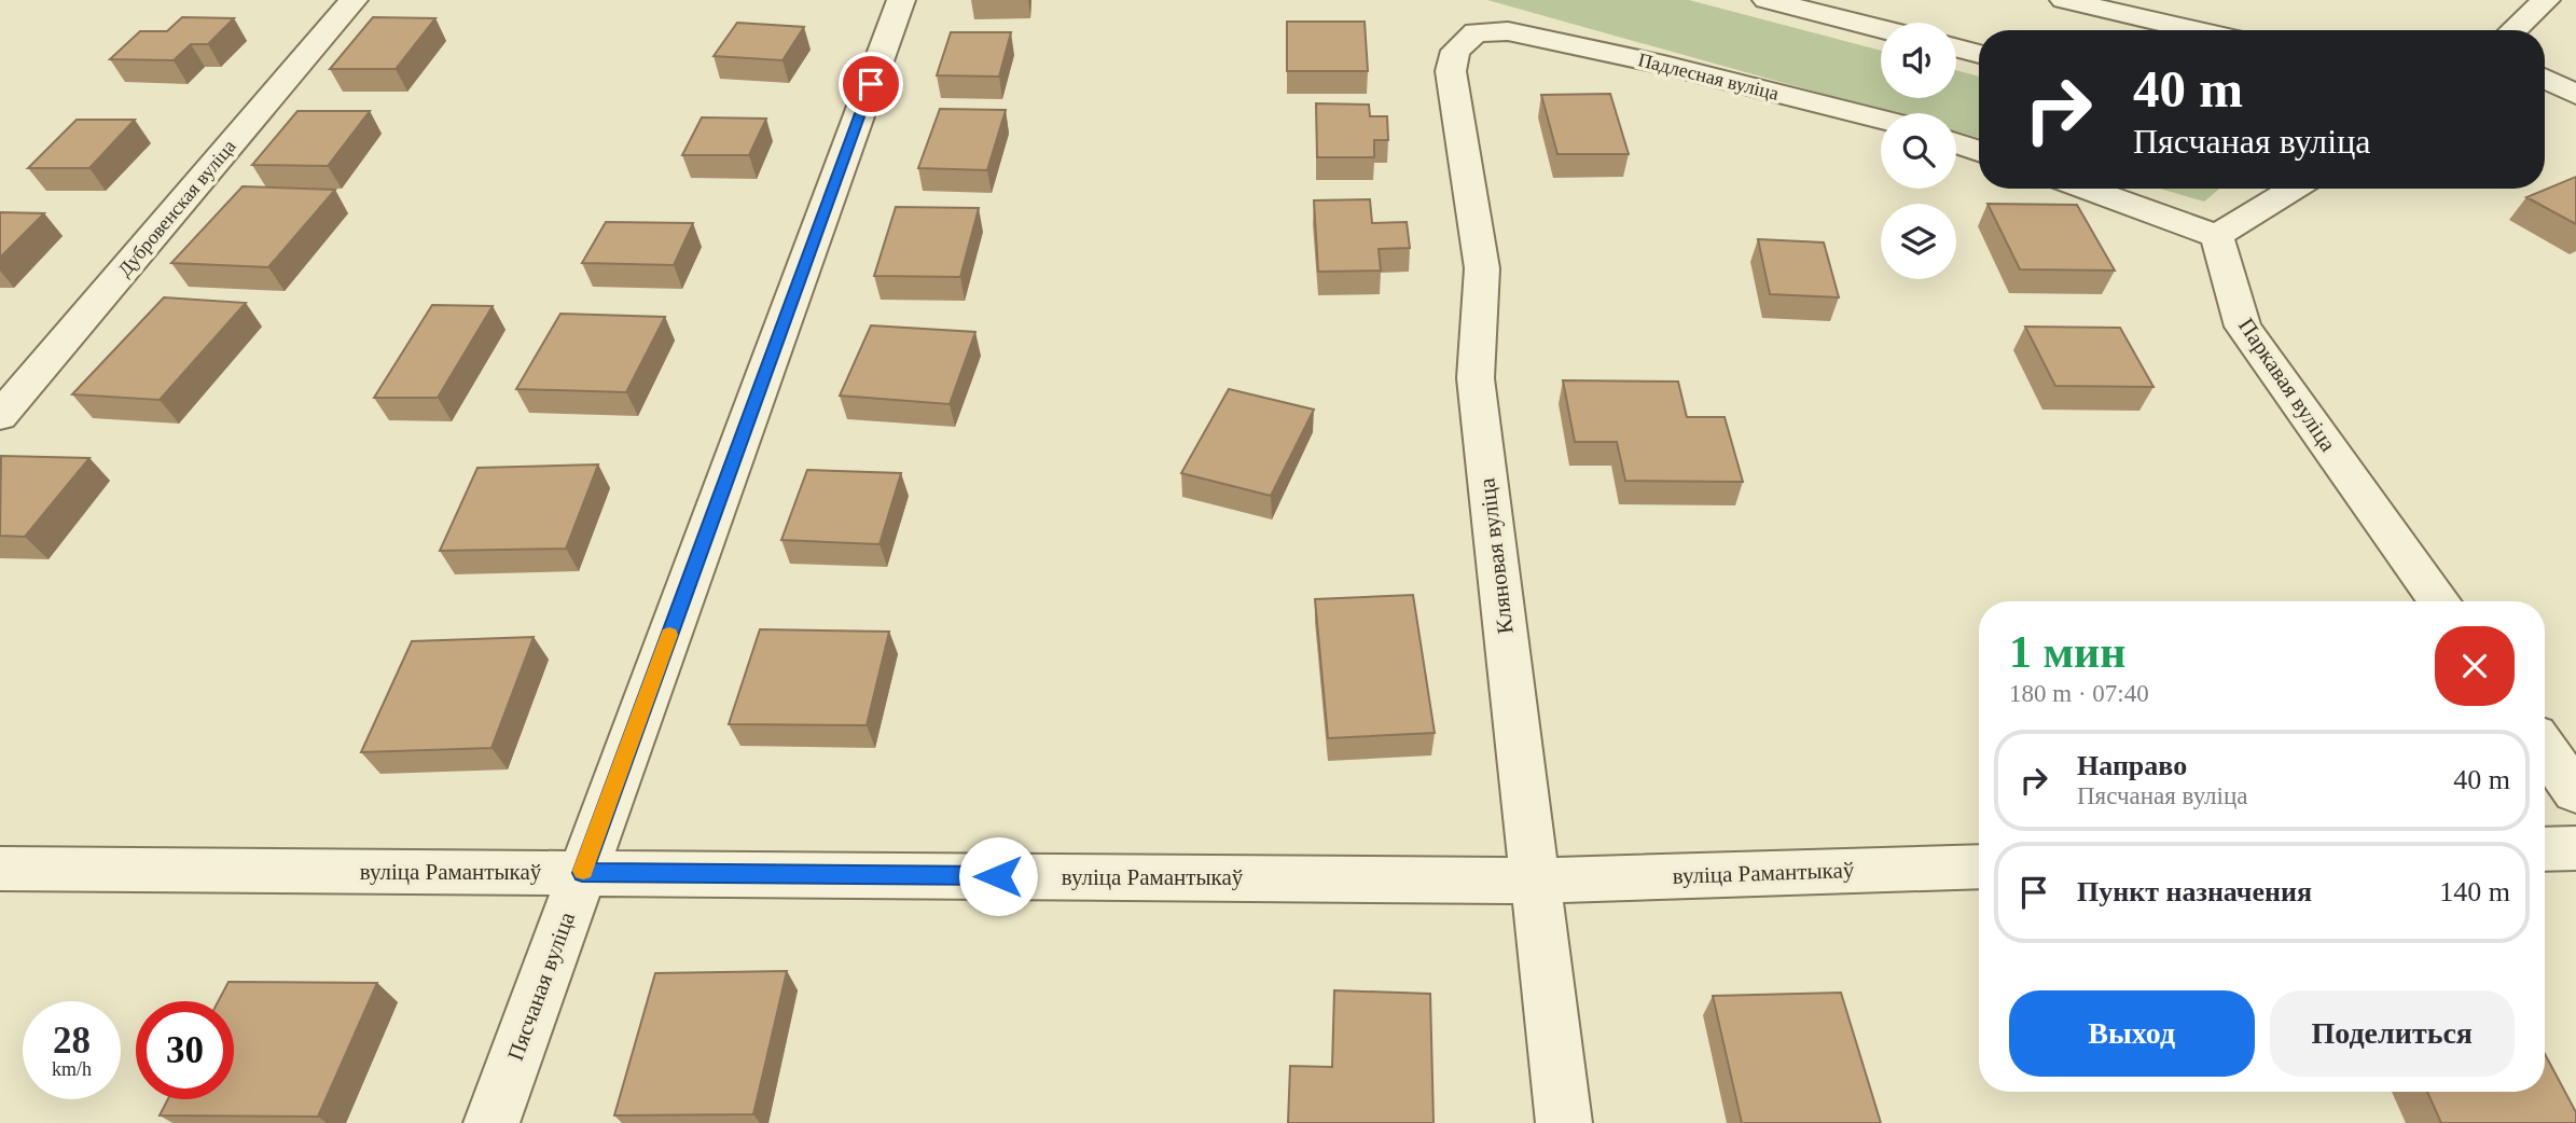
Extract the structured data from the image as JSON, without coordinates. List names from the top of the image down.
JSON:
{
  "streets": {
    "street": [
      "Падлесная вуліца",
      "Дубровенская вуліца",
      "Паркавая вуліца",
      "Кляновая вуліца",
      "вуліца Рамантыкаў",
      "Пясчаная вуліца"
    ]
  },
  "crossings": [
    ["Падлесная вуліца", "Кляновая вуліца"],
    ["Кляновая вуліца", "вуліца Рамантыкаў"],
    ["вуліца Рамантыкаў", "Пясчаная вуліца"]
  ],
  "page": {
    "turn": ["40 m", "Пясчаная вуліца"],
    "heading": ["1 мин", "180 m · 07:40"],
    "list": [
      {
        "name": "Направо",
        "note": "Пясчаная вуліца",
        "value": "40 m"
      },
      {
        "name": "Пункт назначения",
        "value": "140 m"
      }
    ],
    "buttons": ["Выход", "Поделиться"],
    "speed": "28 km/h",
    "limit": "30"
  }
}
